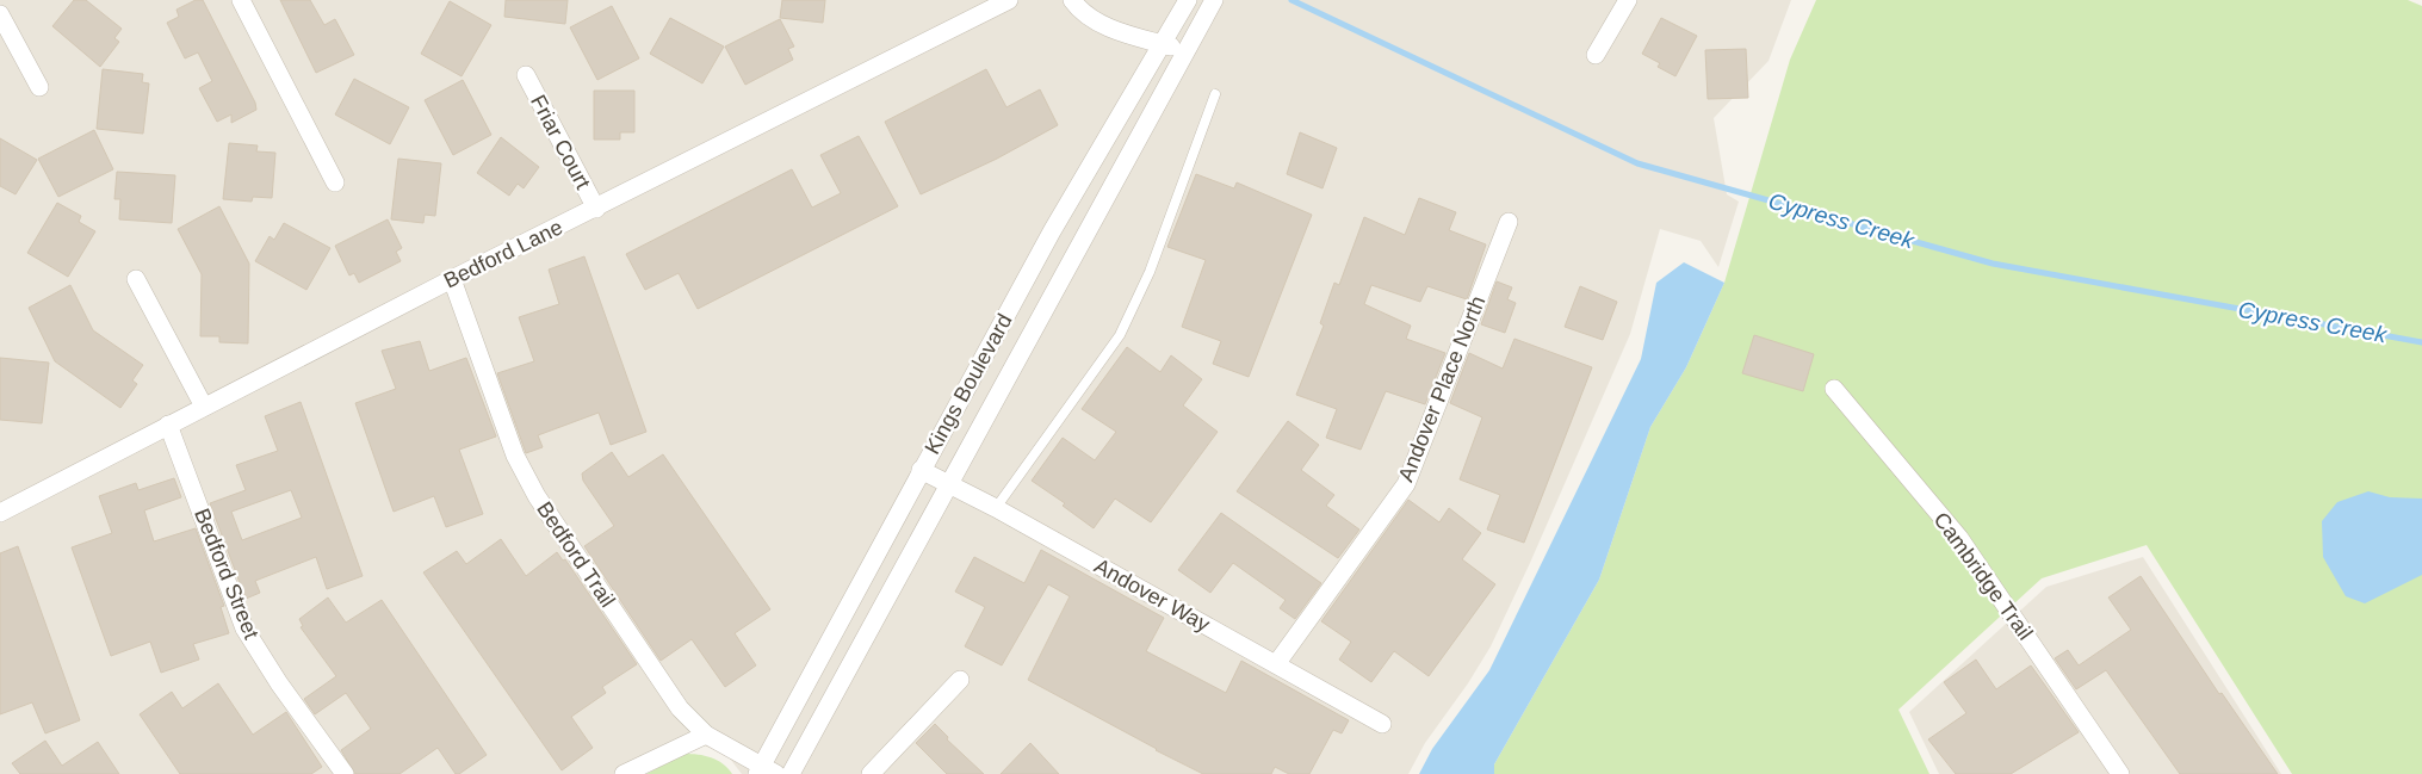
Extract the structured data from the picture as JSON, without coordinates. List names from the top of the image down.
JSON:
{
  "streets": {
    "street": [
      "Friar Court",
      "Bedford Lane",
      "Kings Boulevard",
      "Andover Place North",
      "Bedford Trail",
      "Bedford Street",
      "Cambridge Trail",
      "Andover Way"
    ]
  },
  "crossings": [
    ["Friar Court", "Bedford Lane"],
    ["Bedford Lane", "Bedford Trail"],
    ["Bedford Lane", "Bedford Street"],
    ["Kings Boulevard", "Bedford Trail"],
    ["Kings Boulevard", "Andover Way"],
    ["Andover Place North", "Andover Way"]
  ],
  "water": ["Cypress Creek"]
}
